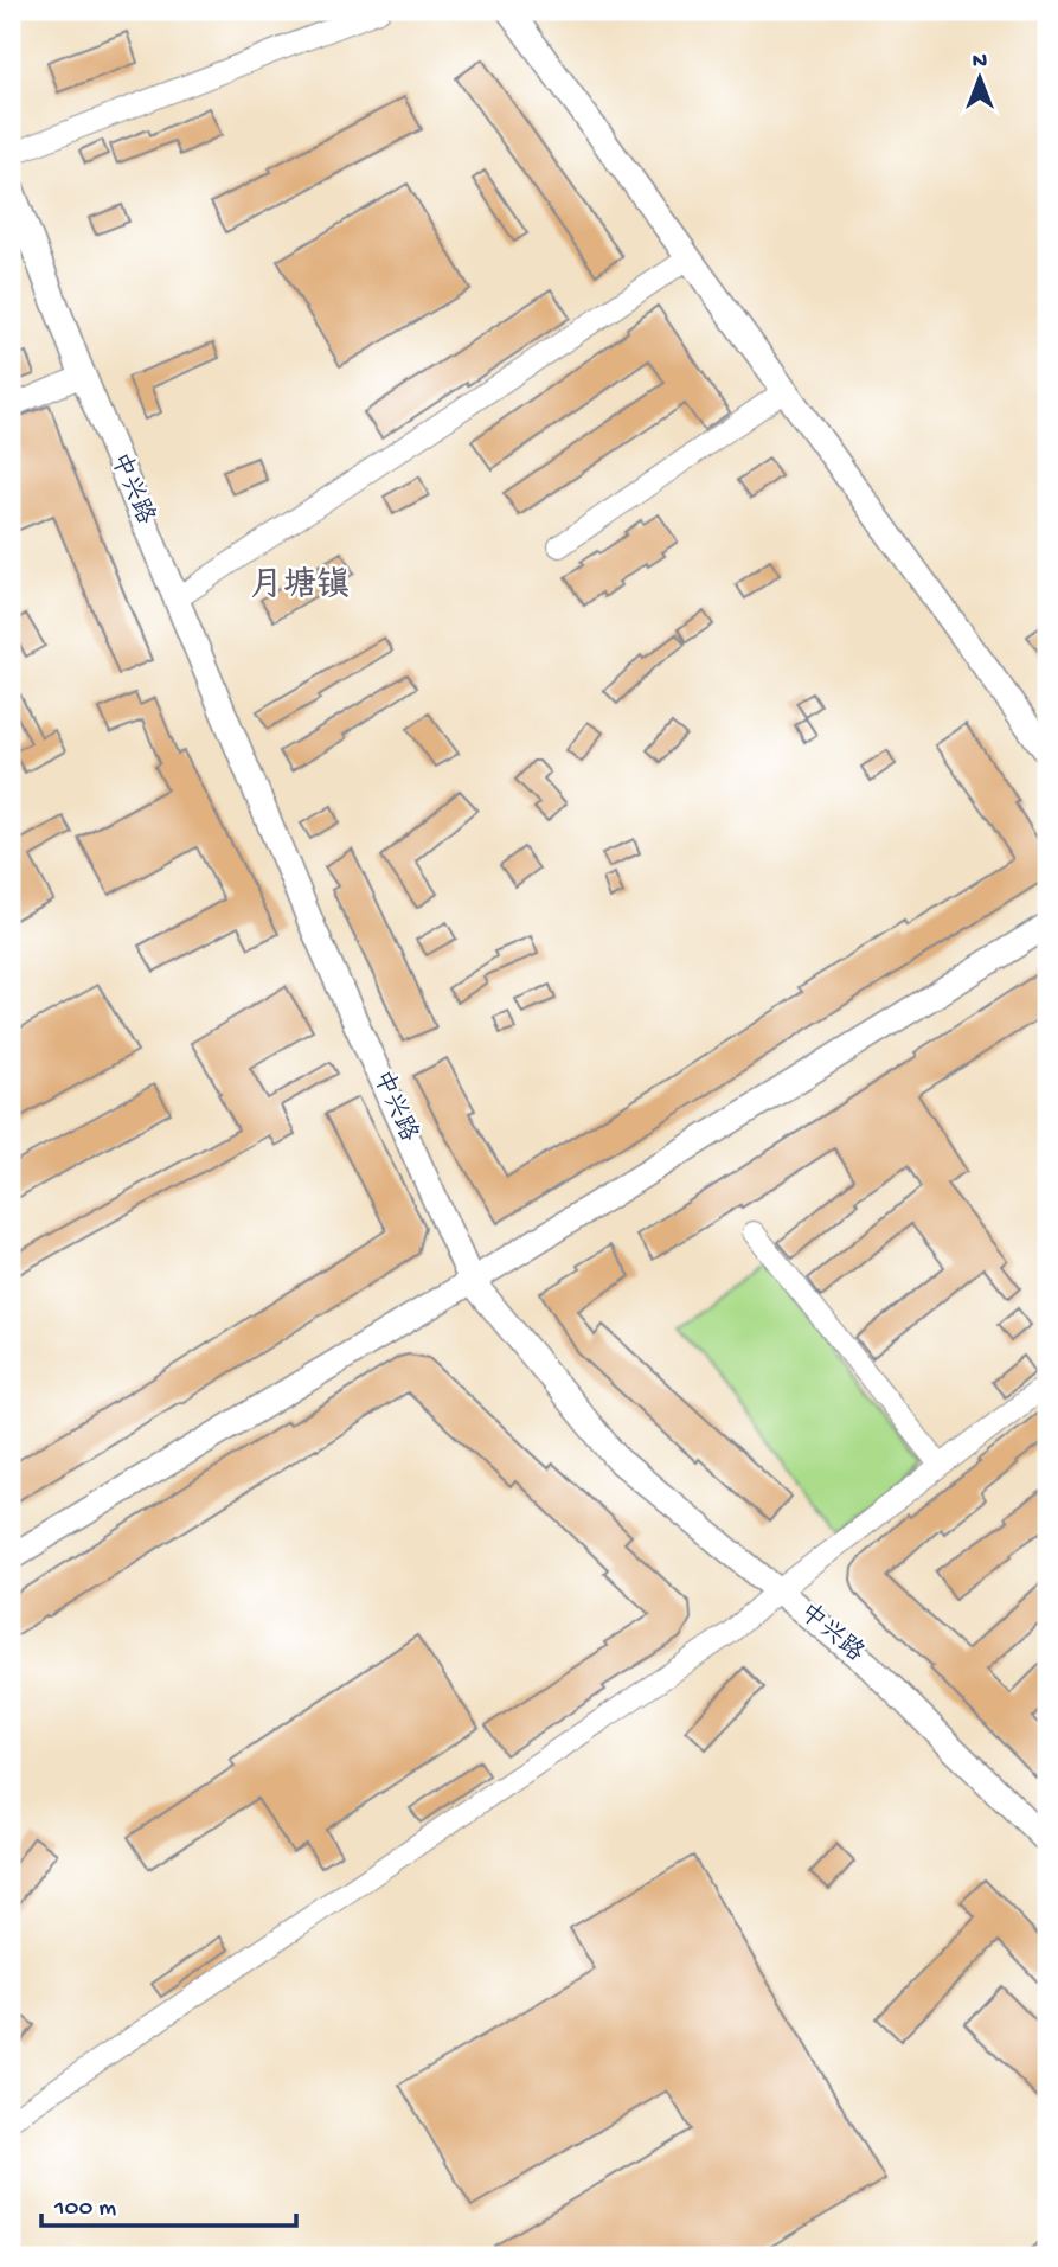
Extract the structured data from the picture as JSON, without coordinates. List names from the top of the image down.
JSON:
{
  "streets": {
    "main road": ["中兴路"]
  },
  "districts": ["月塘镇"],
  "scale_bar": "100 m",
  "north": "top"
}
